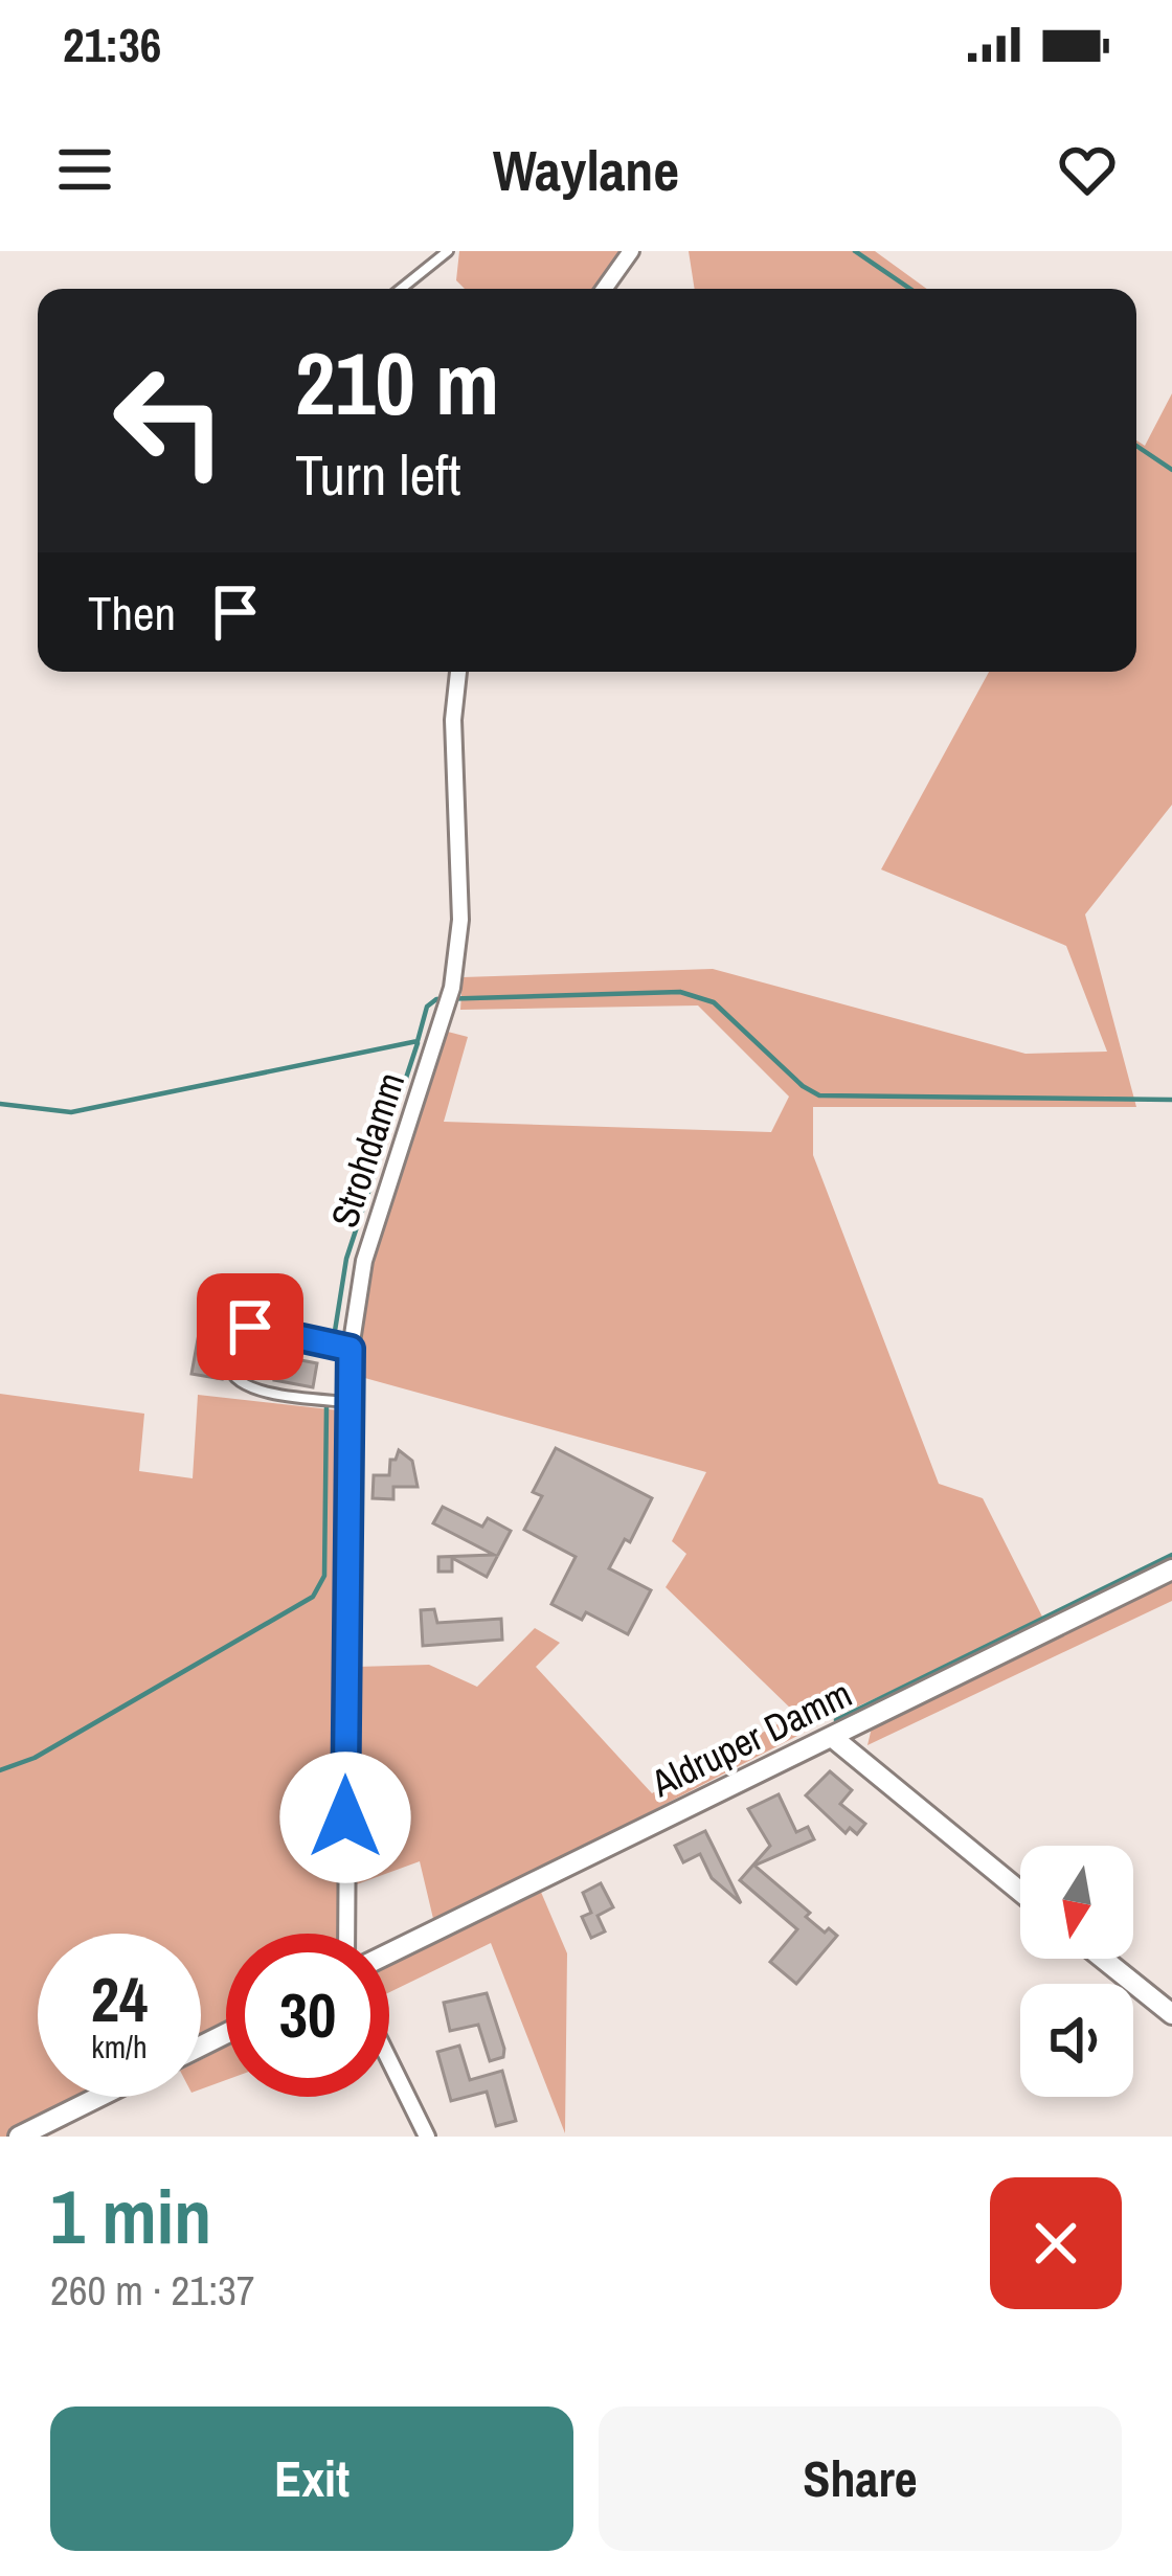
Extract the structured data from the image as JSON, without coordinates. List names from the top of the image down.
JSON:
{
  "streets": {
    "street": ["Strohdamm", "Aldruper Damm"]
  },
  "north": "bottom",
  "page": {
    "status": "21:36",
    "header": "Waylane",
    "turn": ["210 m", "Turn left"],
    "then": "Then",
    "speed": "24 km/h",
    "limit": "30",
    "heading": ["1 min", "260 m · 21:37"],
    "buttons": ["Exit", "Share"]
  }
}
